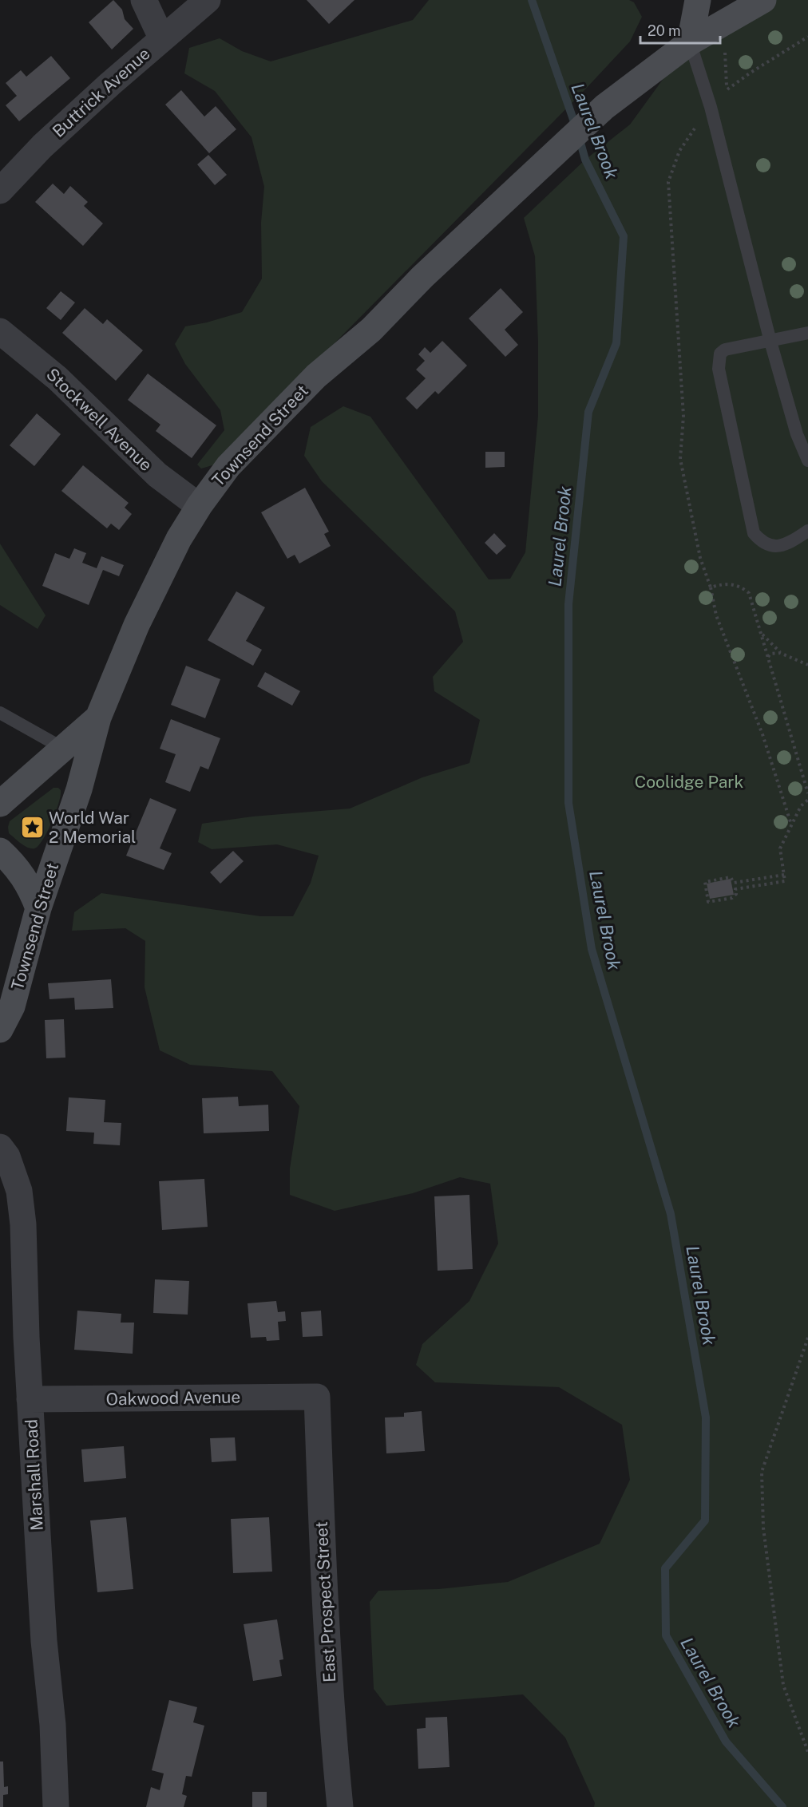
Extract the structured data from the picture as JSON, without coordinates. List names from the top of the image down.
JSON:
{
  "streets": {
    "street": [
      "Buttrick Avenue",
      "Stockwell Avenue",
      "Townsend Street",
      "Oakwood Avenue",
      "Marshall Road",
      "East Prospect Street"
    ]
  },
  "crossings": [
    ["Stockwell Avenue", "Townsend Street"],
    ["Oakwood Avenue", "Marshall Road"],
    ["Oakwood Avenue", "East Prospect Street"]
  ],
  "water": ["Laurel Brook"],
  "parks": ["Coolidge Park"],
  "places": {
    "place": ["World War 2 Memorial"]
  },
  "scale_bar": "20 m"
}
